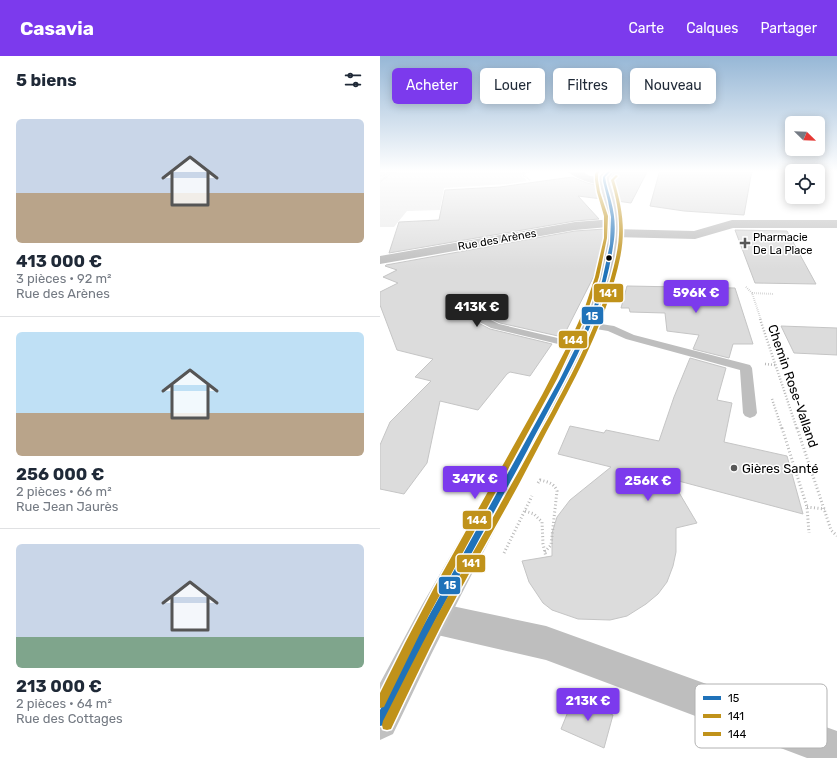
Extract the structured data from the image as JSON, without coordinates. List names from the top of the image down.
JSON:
{
  "streets": {
    "street": ["Rue des Arènes"],
    "path": ["Chemin Rose-Valland"]
  },
  "places": {
    "health": ["Pharmacie De La Place"],
    "other": ["Gières Santé"]
  },
  "lines": ["transit line 15", "transit line 141", "transit line 144"],
  "legend": ["15", "141", "144"],
  "north": "bottom right",
  "page": {
    "header": "Casavia",
    "nav": ["Carte", "Calques", "Partager"],
    "heading": "5 biens",
    "chip": [
      "Acheter",
      "Louer",
      "Filtres",
      "Nouveau"
    ],
    "list": [
      {
        "name": "413 000 €",
        "note": "3 pièces · 92 m² · Rue des Arènes"
      },
      {
        "name": "256 000 €",
        "note": "2 pièces · 66 m² · Rue Jean Jaurès"
      },
      {
        "name": "213 000 €",
        "note": "2 pièces · 64 m² · Rue des Cottages"
      }
    ],
    "price": [
      "596K €",
      "413K €",
      "347K €",
      "256K €",
      "213K €"
    ]
  }
}
